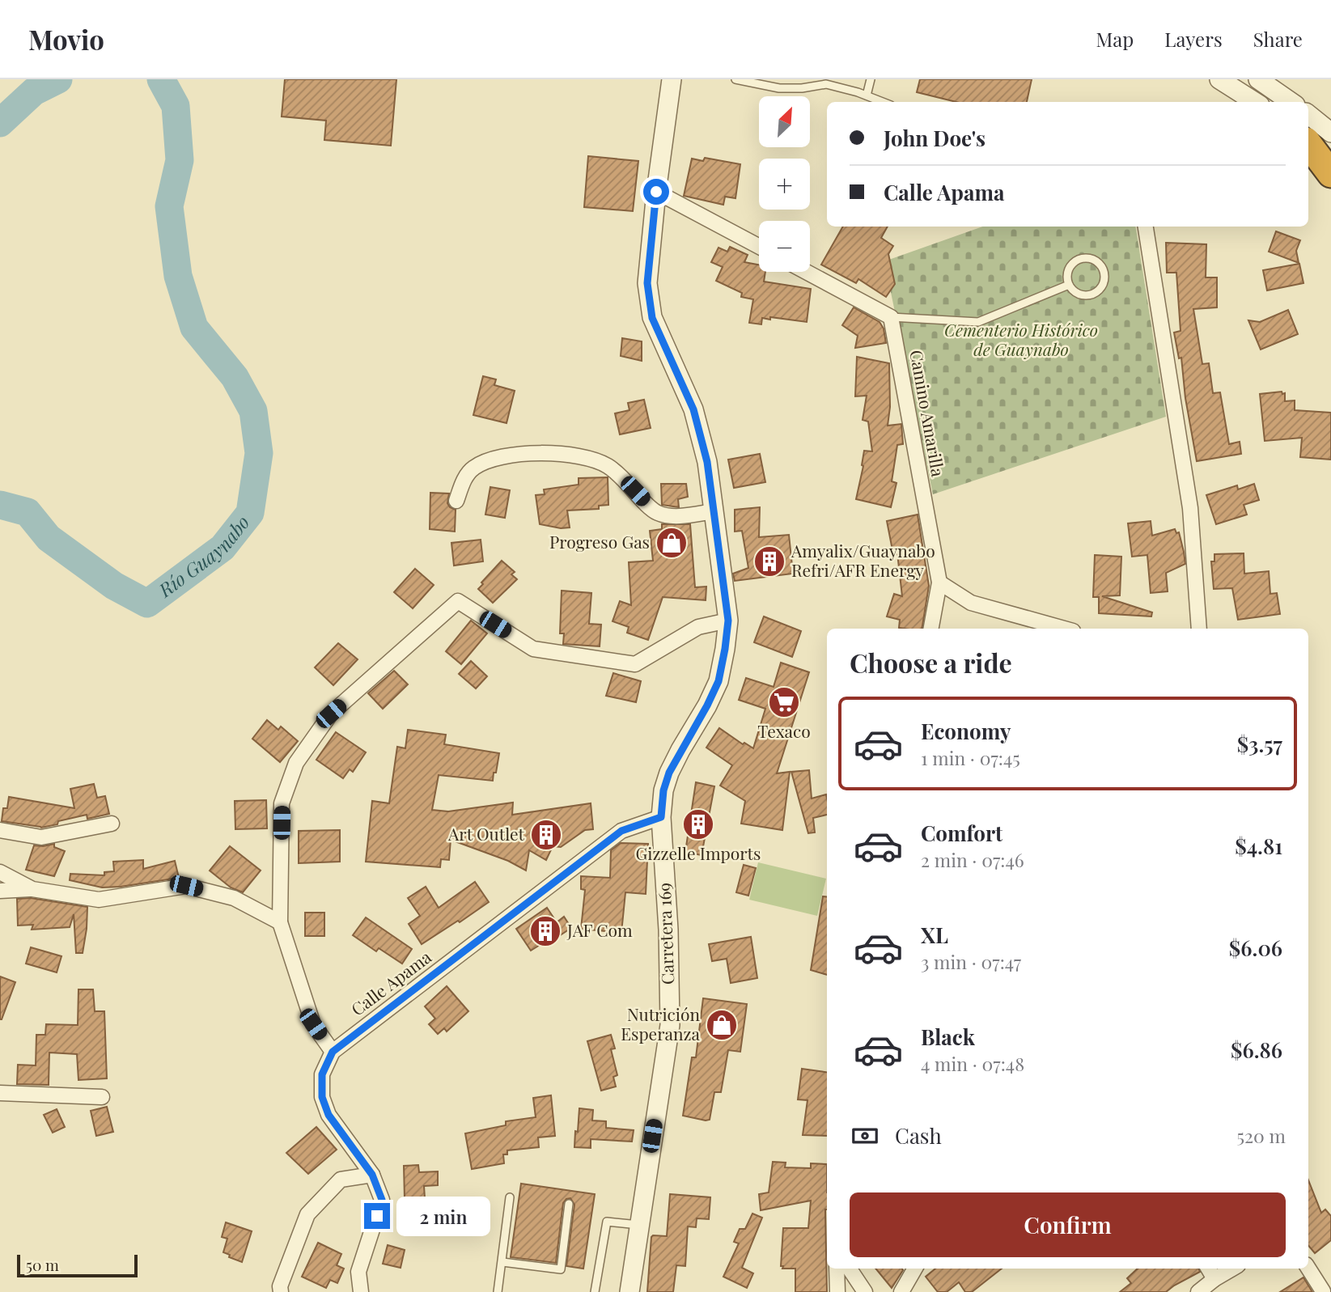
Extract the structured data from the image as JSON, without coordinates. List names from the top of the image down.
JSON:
{
  "streets": {
    "street": ["Camino Amarilla", "Carretera 169", "Calle Apama"]
  },
  "crossings": [
    ["Carretera 169", "Calle Apama"]
  ],
  "water": ["Río Guaynabo"],
  "parks": ["Cementerio Histórico de Guaynabo"],
  "places": {
    "shop": ["Progreso Gas", "Nutrición Esperanza"],
    "building": [
      "Amyalix/Guaynabo Refri/AFR Energy",
      "Gizzelle Imports",
      "Art Outlet",
      "JAF Com"
    ],
    "supermarket": ["Texaco"]
  },
  "scale_bar": "50 m",
  "north": "top right",
  "page": {
    "header": "Movio",
    "nav": ["Map", "Layers", "Share"],
    "map_buttons": ["+", "−"],
    "banner": ["John Doe's", "Calle Apama"],
    "heading": "Choose a ride",
    "list": [
      {
        "name": "Economy",
        "note": "1 min · 07:45",
        "value": "$3.57"
      },
      {
        "name": "Comfort",
        "note": "2 min · 07:46",
        "value": "$4.81"
      },
      {
        "name": "XL",
        "note": "3 min · 07:47",
        "value": "$6.06"
      },
      {
        "name": "Black",
        "note": "4 min · 07:48",
        "value": "$6.86"
      }
    ],
    "pay": ["Cash", "520 m"],
    "buttons": "Confirm",
    "bubble": "2 min",
    "scale": "50 m"
  }
}
